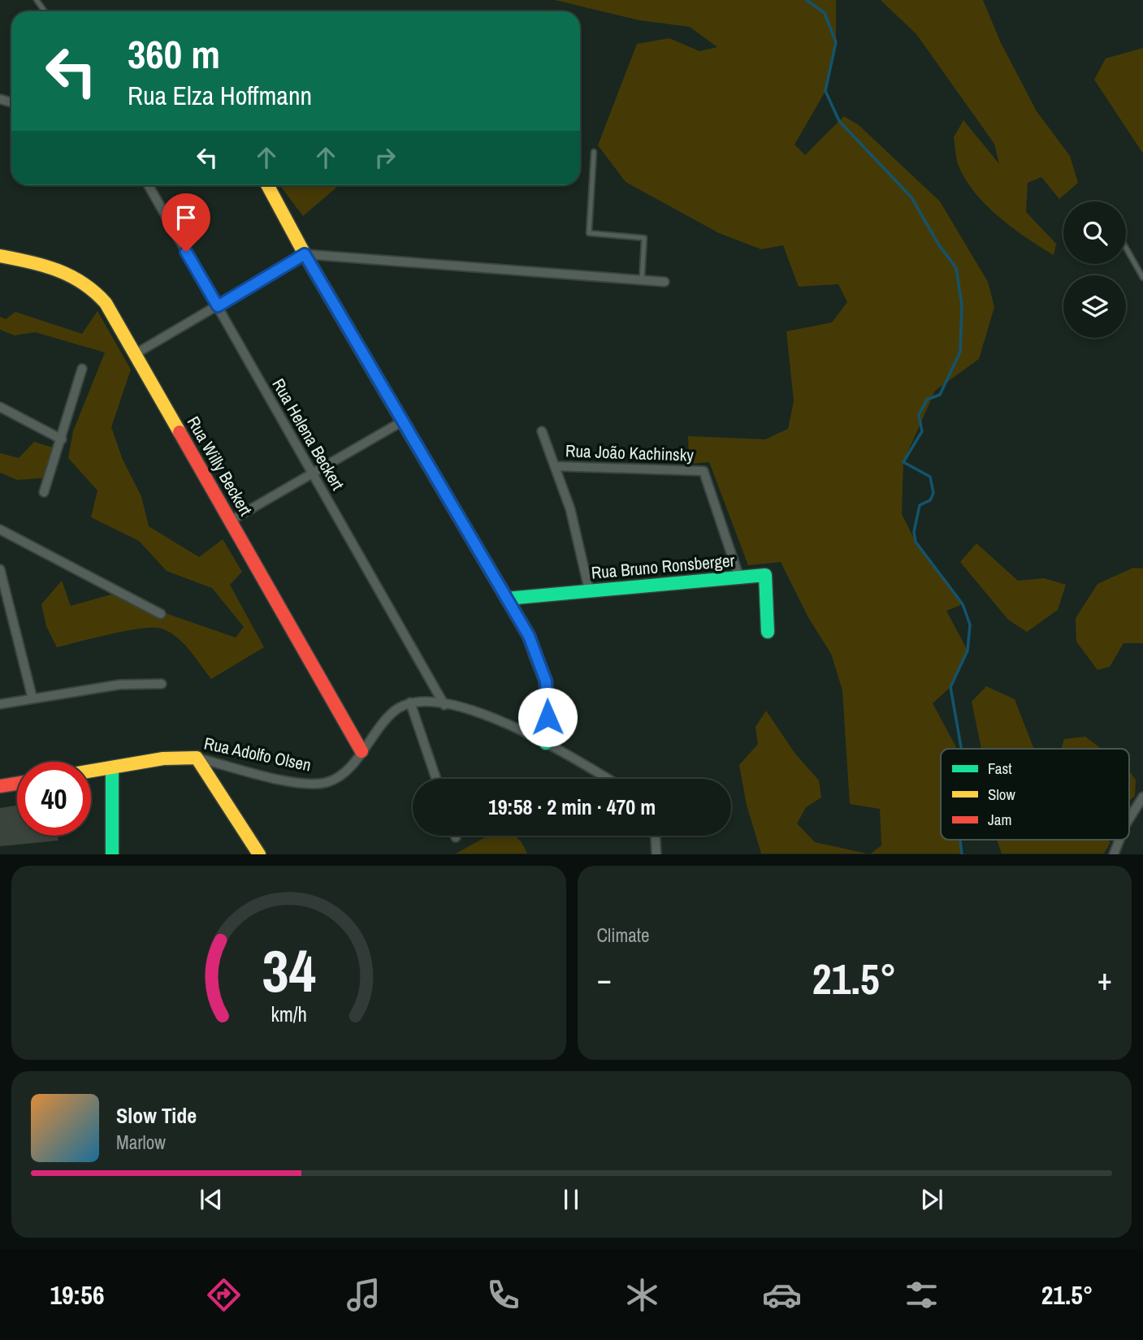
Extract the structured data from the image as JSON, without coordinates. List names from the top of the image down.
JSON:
{
  "streets": {
    "street": [
      "Rua Helena Beckert",
      "Rua João Kachinsky",
      "Rua Willy Beckert",
      "Rua Bruno Ronsberger",
      "Rua Adolfo Olsen"
    ]
  },
  "crossings": [
    ["Rua João Kachinsky", "Rua Bruno Ronsberger"],
    ["Rua Willy Beckert", "Rua Adolfo Olsen"]
  ],
  "legend": ["Fast", "Slow", "Jam"],
  "page": {
    "turn": ["360 m", "Rua Elza Hoffmann"],
    "limit": "40",
    "trip": "19:58 · 2 min · 470 m",
    "tile": "Climate",
    "heat": ["−", "21.5°", "+"],
    "song": ["Slow Tide", "Marlow"],
    "tabs": ["19:56", "21.5°"],
    "gauge": ["34", "km/h"]
  }
}
